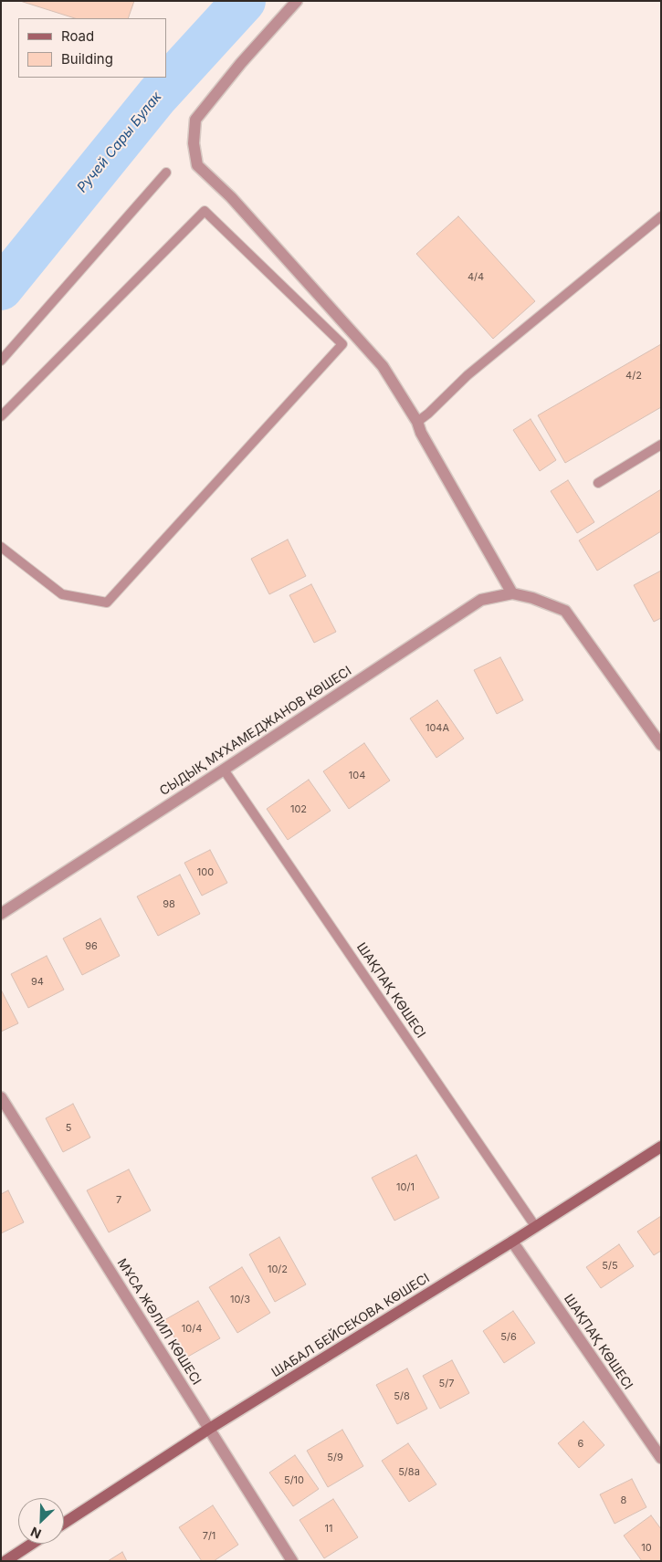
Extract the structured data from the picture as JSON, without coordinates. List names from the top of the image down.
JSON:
{
  "streets": {
    "main road": ["ШАБАЛ БЕЙСЕКОВА КӨШЕСІ"],
    "street": ["СЫДЫҚ МҰХАМЕДЖАНОВ КӨШЕСІ", "ШАҚПАҚ КӨШЕСІ", "МҰСА ЖӘЛИЛ КӨШЕСІ"]
  },
  "crossings": [
    ["СЫДЫҚ МҰХАМЕДЖАНОВ КӨШЕСІ", "ШАҚПАҚ КӨШЕСІ"],
    ["ШАҚПАҚ КӨШЕСІ", "ШАБАЛ БЕЙСЕКОВА КӨШЕСІ"],
    ["МҰСА ЖӘЛИЛ КӨШЕСІ", "ШАБАЛ БЕЙСЕКОВА КӨШЕСІ"]
  ],
  "water": ["Ручей Сары Булак"],
  "house_numbers": [
    "4/4",
    "4/2",
    "104А",
    "104",
    "102",
    "100",
    "98",
    "96",
    "94",
    "5",
    "10/1",
    "7",
    "5/5",
    "10/2",
    "10/3",
    "10/4",
    "5/6",
    "5/7",
    "5/8",
    "6",
    "5/9",
    "5/8а",
    "5/10",
    "8",
    "11",
    "7/1",
    "10"
  ],
  "legend": ["Road", "Building"],
  "north": "bottom left"
}
